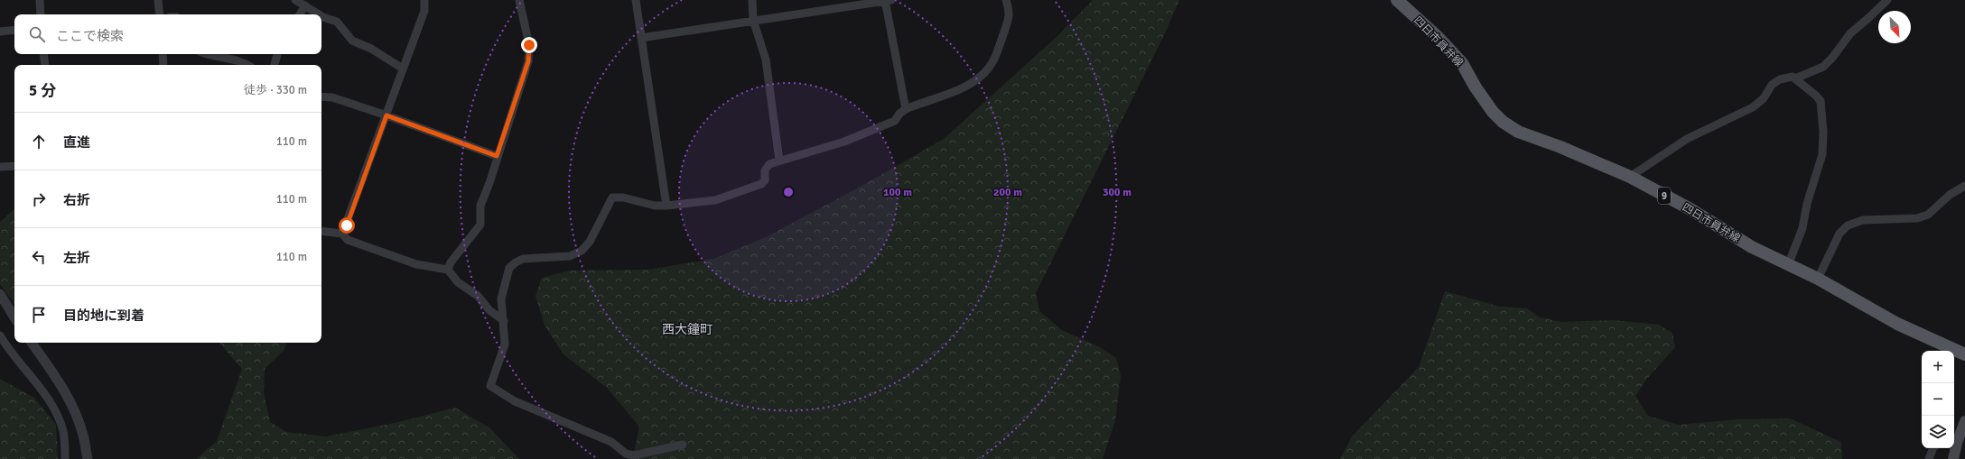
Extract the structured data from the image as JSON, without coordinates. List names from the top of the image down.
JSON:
{
  "streets": {
    "main road": ["四日市員弁線", "9"]
  },
  "districts": ["西大鐘町"],
  "north": "bottom right",
  "page": {
    "search": "ここで検索",
    "heading": ["5 分", "徒歩 · 330 m"],
    "list": [
      ["直進", "110 m"],
      ["右折", "110 m"],
      ["左折", "110 m"],
      "目的地に到着"
    ],
    "map_buttons": ["+", "−"]
  },
  "rings": ["100 m", "200 m", "300 m"]
}
